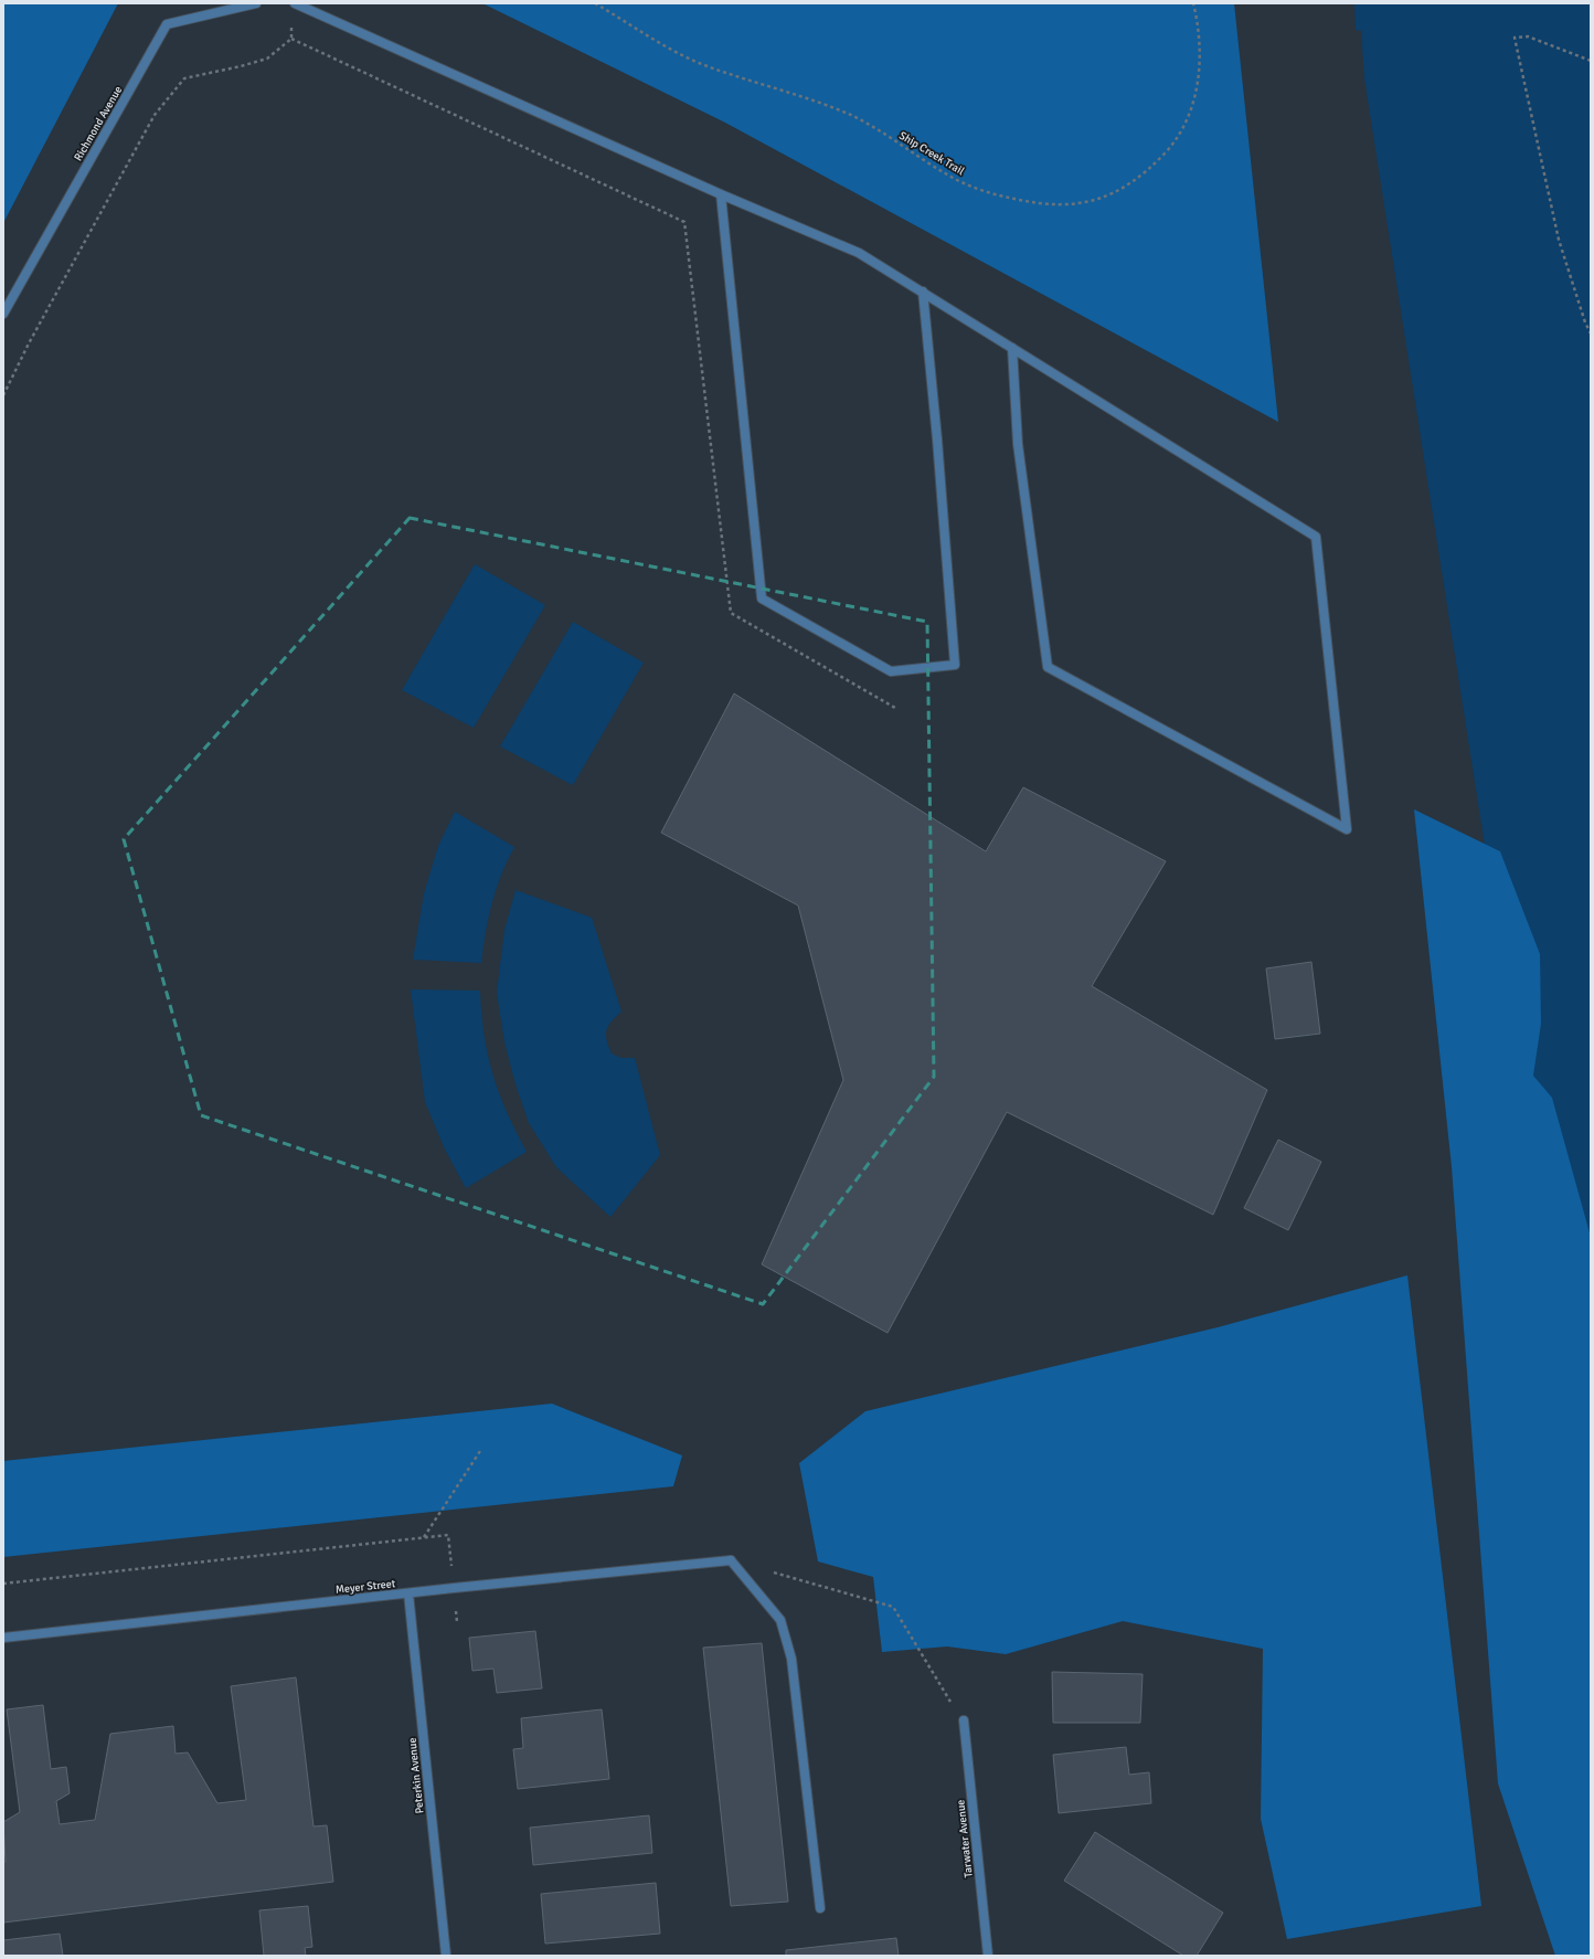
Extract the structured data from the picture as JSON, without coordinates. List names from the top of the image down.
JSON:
{
  "streets": {
    "street": [
      "Richmond Avenue",
      "Meyer Street",
      "Peterkin Avenue",
      "Tarwater Avenue"
    ],
    "path": ["Ship Creek Trail"]
  },
  "crossings": [
    ["Meyer Street", "Peterkin Avenue"]
  ]
}
